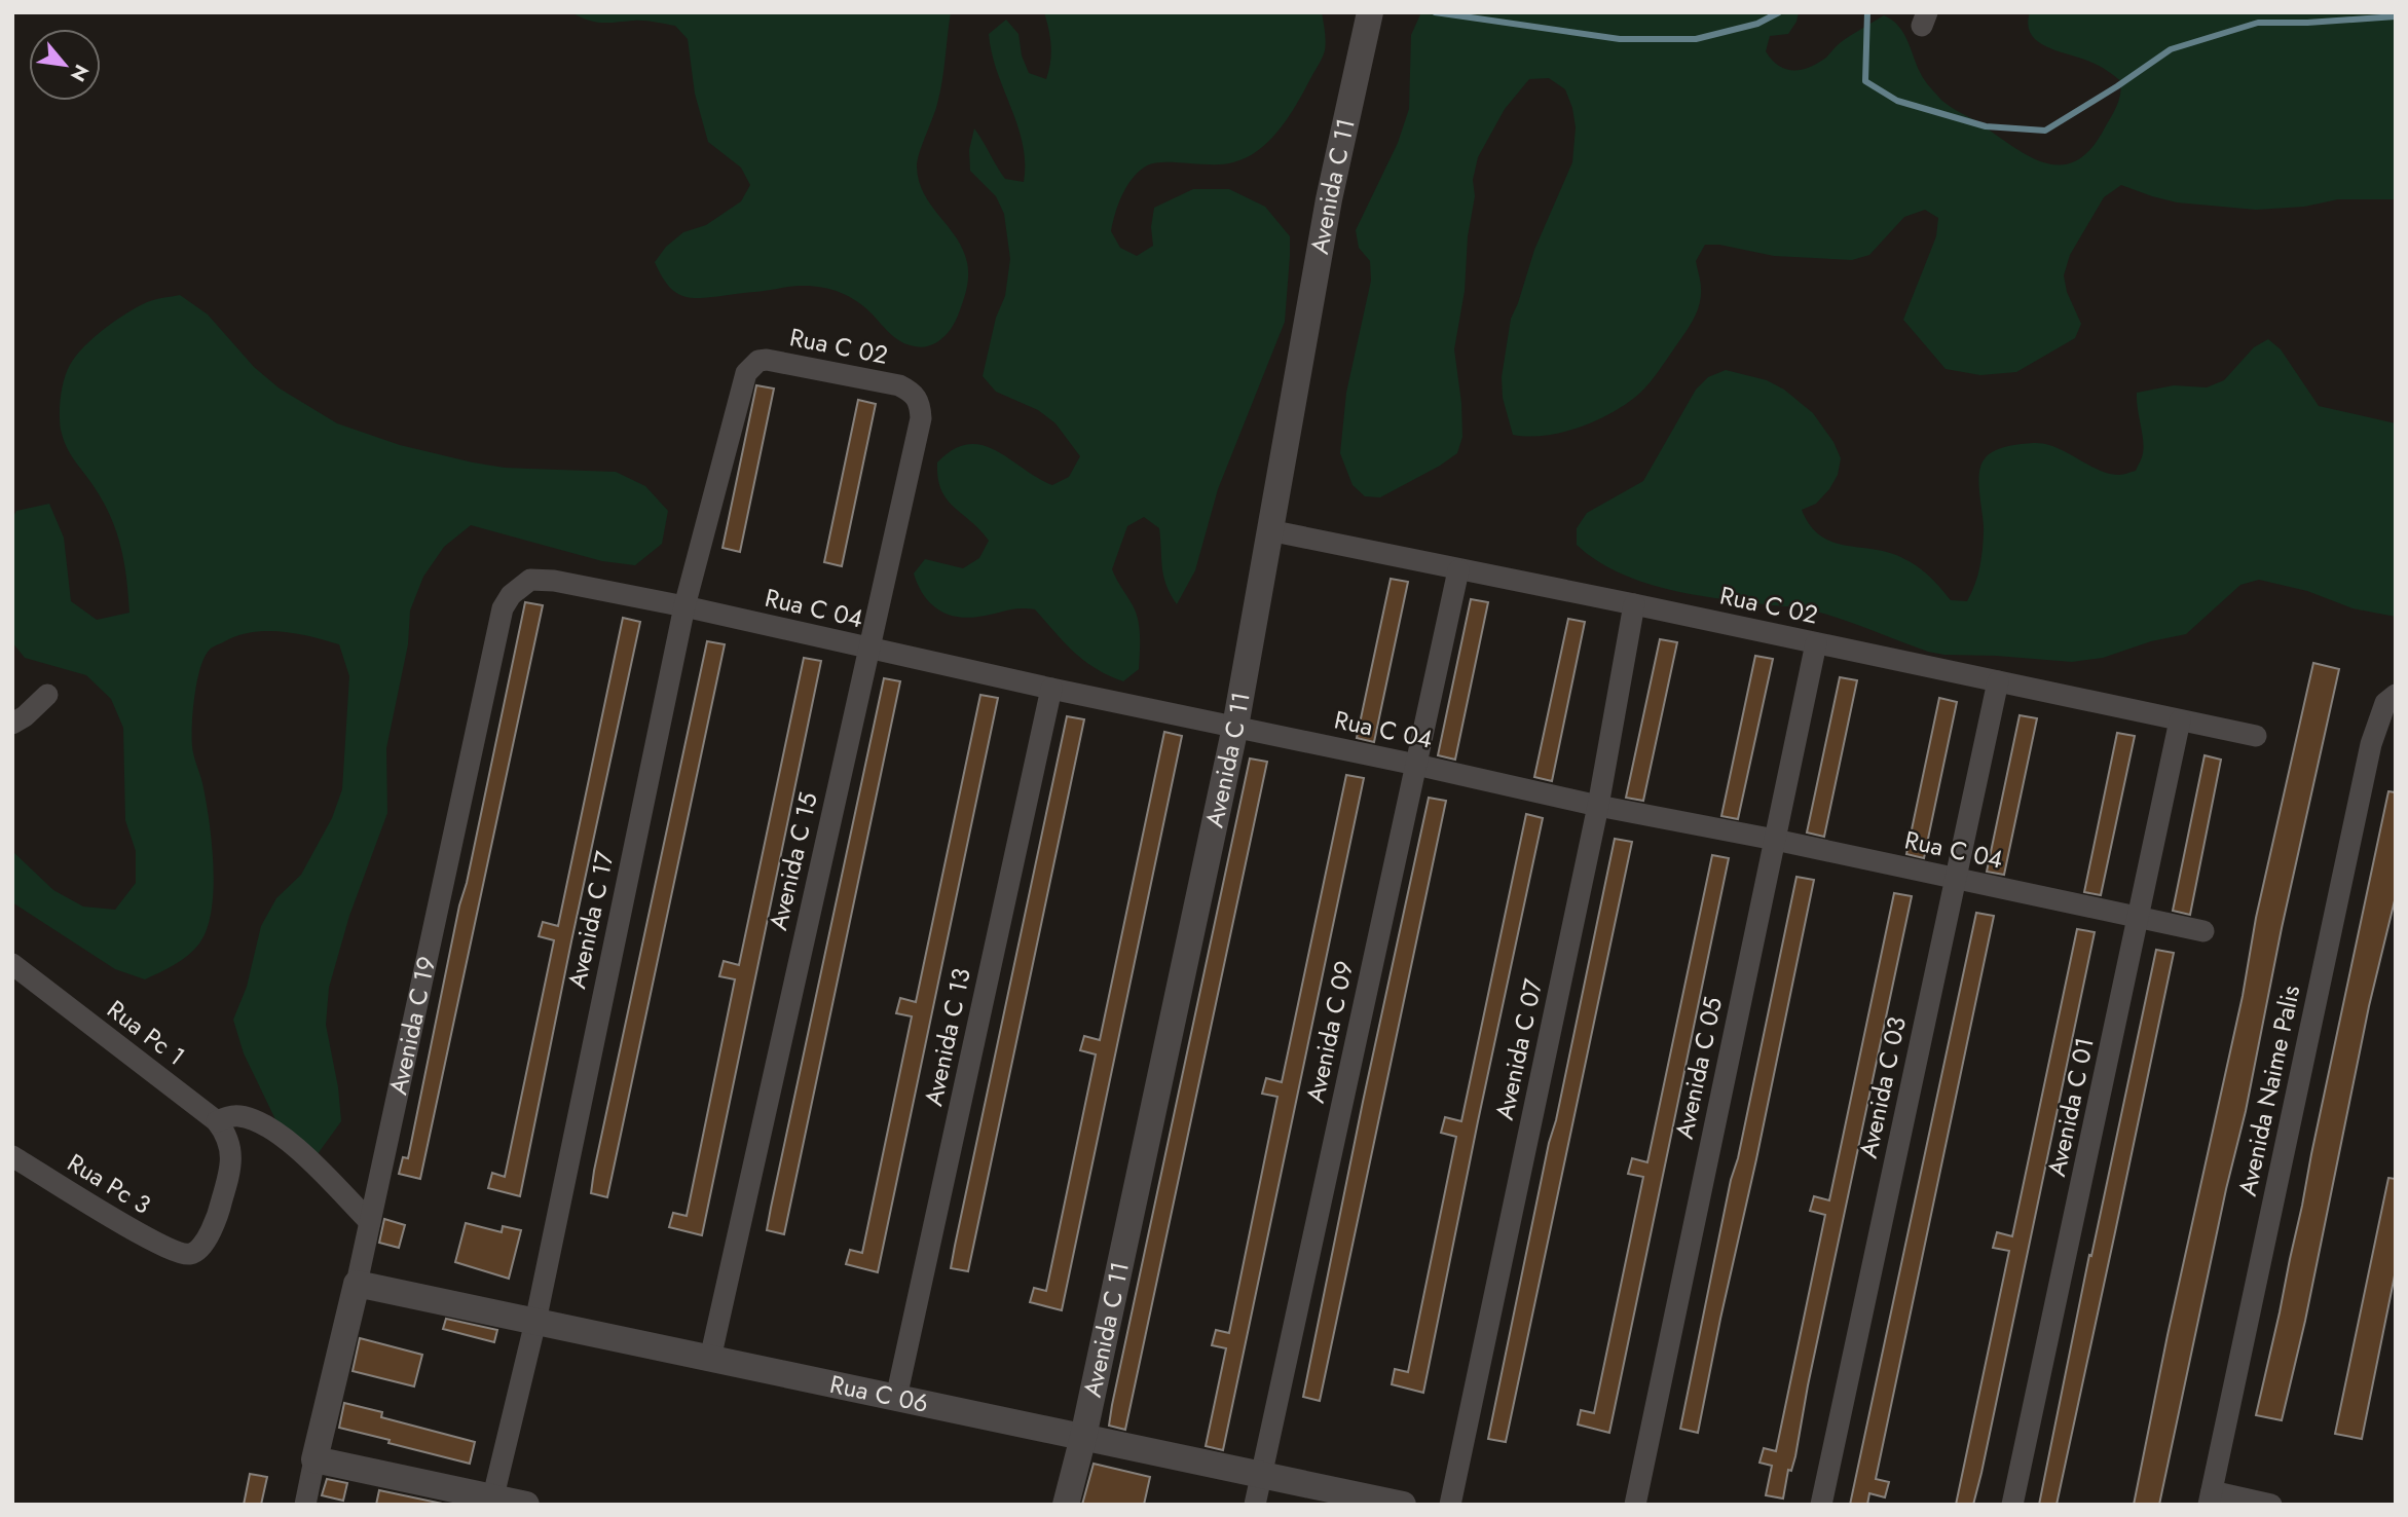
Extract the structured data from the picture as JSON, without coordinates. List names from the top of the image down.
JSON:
{
  "streets": {
    "street": [
      "Avenida C 11",
      "Rua C 02",
      "Rua C 04",
      "Avenida C 15",
      "Avenida C 17",
      "Avenida C 19",
      "Avenida C 09",
      "Rua Pc 1",
      "Avenida C 13",
      "Avenida C 07",
      "Avenida C 05",
      "Avenida C 03",
      "Avenida Naime Palis",
      "Avenida C 01",
      "Rua Pc 3",
      "Rua C 06"
    ]
  },
  "crossings": [
    ["Avenida C 11", "Rua C 02"],
    ["Avenida C 11", "Rua C 04"],
    ["Avenida C 11", "Rua C 06"],
    ["Rua C 02", "Avenida C 15"],
    ["Rua C 02", "Avenida C 17"],
    ["Rua C 02", "Avenida C 09"],
    ["Rua C 02", "Avenida C 07"],
    ["Rua C 02", "Avenida C 05"],
    ["Rua C 02", "Avenida C 03"],
    ["Rua C 02", "Avenida C 01"],
    ["Rua C 04", "Avenida C 15"],
    ["Rua C 04", "Avenida C 17"],
    ["Rua C 04", "Avenida C 19"],
    ["Rua C 04", "Avenida C 09"],
    ["Rua C 04", "Avenida C 13"],
    ["Rua C 04", "Avenida C 07"],
    ["Rua C 04", "Avenida C 05"],
    ["Rua C 04", "Avenida C 03"],
    ["Rua C 04", "Avenida C 01"],
    ["Avenida C 15", "Rua C 06"],
    ["Avenida C 17", "Rua C 06"],
    ["Avenida C 19", "Rua C 06"],
    ["Avenida C 09", "Rua C 06"],
    ["Rua Pc 1", "Rua Pc 3"],
    ["Avenida C 13", "Rua C 06"]
  ],
  "north": "bottom right"
}
